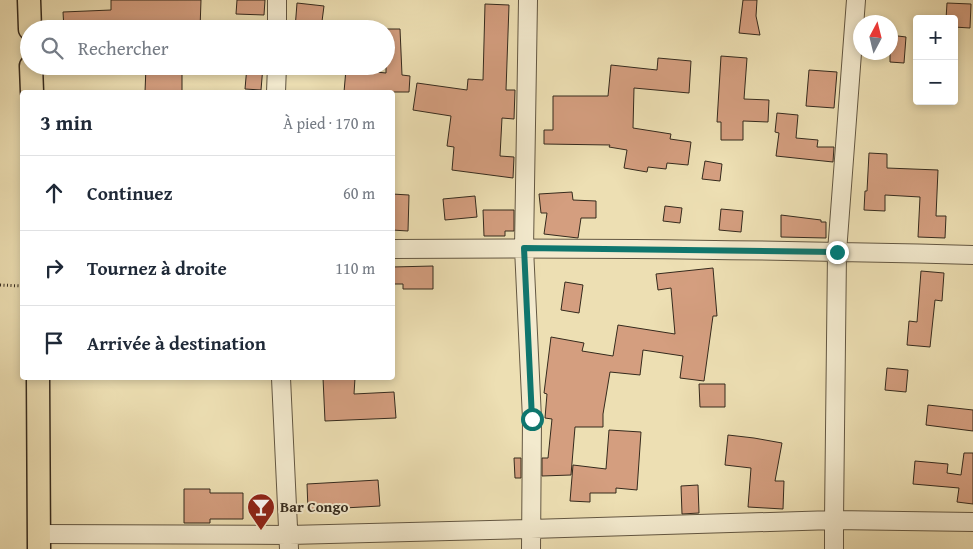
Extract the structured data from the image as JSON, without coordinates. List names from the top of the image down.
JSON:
{
  "places": {
    "bar": ["Bar Congo"]
  },
  "north": "top",
  "page": {
    "map_buttons": ["+", "−"],
    "search": "Rechercher",
    "heading": ["3 min", "À pied · 170 m"],
    "list": [
      ["Continuez", "60 m"],
      ["Tournez à droite", "110 m"],
      "Arrivée à destination"
    ]
  }
}
